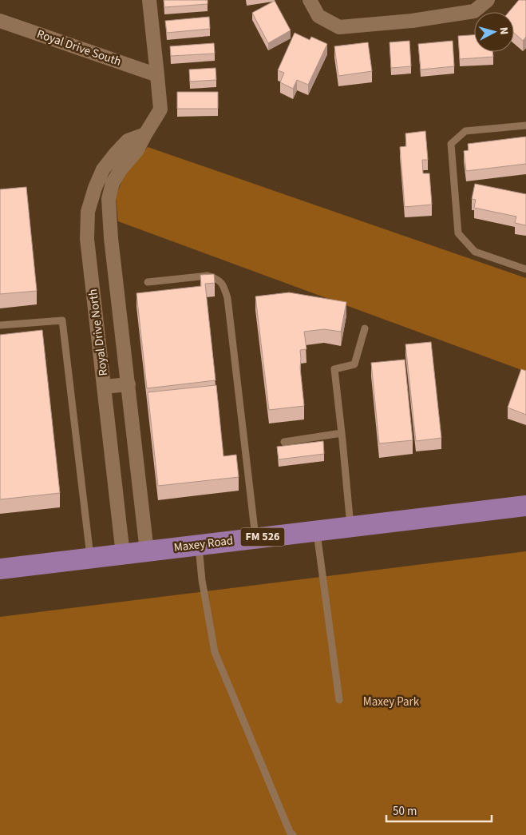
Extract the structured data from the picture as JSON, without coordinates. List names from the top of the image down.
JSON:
{
  "streets": {
    "main road": ["FM 526", "Maxey Road"],
    "street": ["Royal Drive South", "Royal Drive North"]
  },
  "crossings": [
    ["Royal Drive South", "Royal Drive North"],
    ["Royal Drive North", "Maxey Road"]
  ],
  "parks": ["Maxey Park"],
  "scale_bar": "50 m",
  "north": "right"
}
